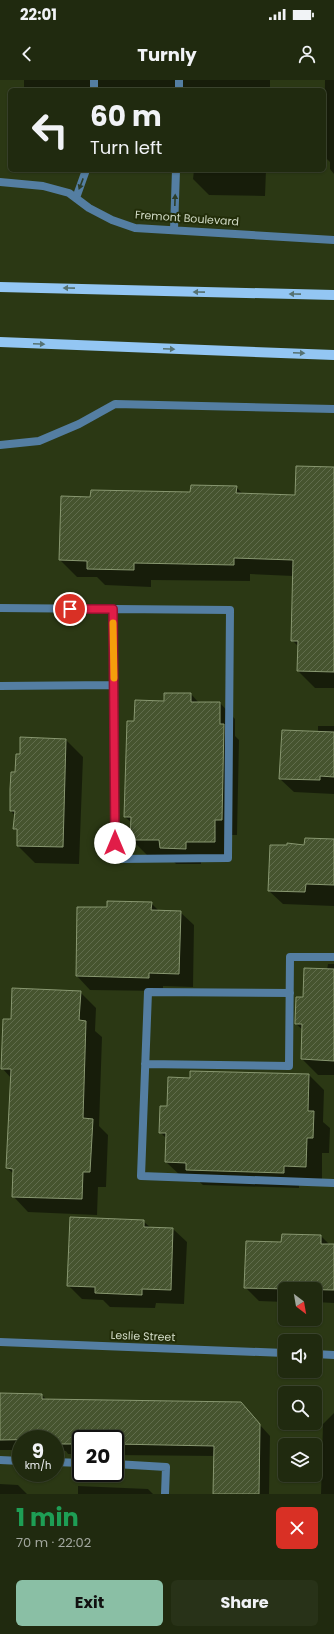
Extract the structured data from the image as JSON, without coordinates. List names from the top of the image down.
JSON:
{
  "streets": {
    "street": ["Fremont Boulevard", "Leslie Street"]
  },
  "north": "bottom right",
  "page": {
    "status": "22:01",
    "header": "Turnly",
    "turn": ["60 m", "Turn left"],
    "speed": "9 km/h",
    "limit": "20",
    "heading": ["1 min", "70 m · 22:02"],
    "buttons": ["Exit", "Share"]
  }
}
